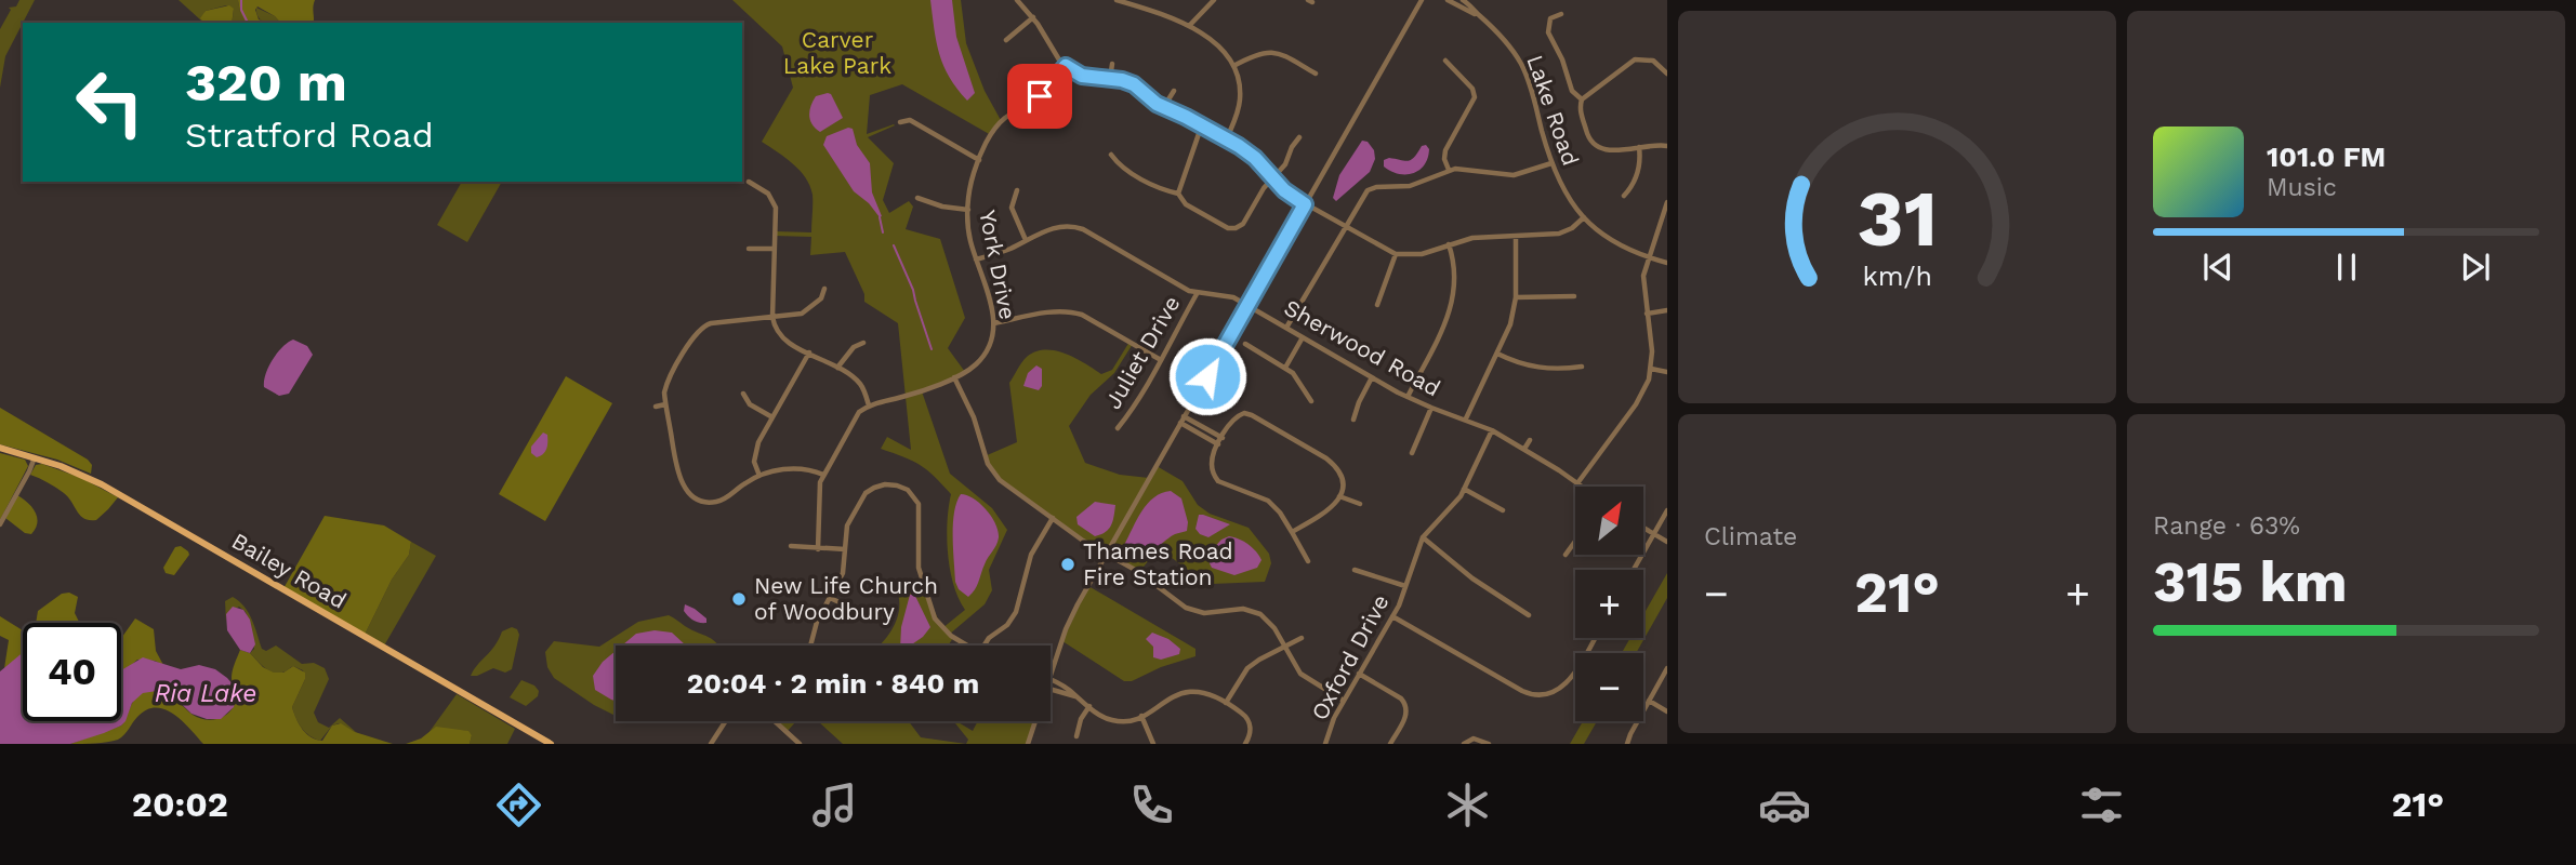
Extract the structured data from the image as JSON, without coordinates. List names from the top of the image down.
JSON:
{
  "streets": {
    "main road": ["Bailey Road"],
    "street": [
      "Lake Road",
      "York Drive",
      "Sherwood Road",
      "Juliet Drive",
      "Oxford Drive"
    ]
  },
  "crossings": [
    ["York Drive", "Sherwood Road"],
    ["Sherwood Road", "Juliet Drive"],
    ["Sherwood Road", "Oxford Drive"]
  ],
  "water": ["Ria Lake"],
  "parks": ["Carver Lake Park"],
  "places": ["Thames Road Fire Station", "New Life Church of Woodbury"],
  "north": "top right",
  "page": {
    "turn": ["320 m", "Stratford Road"],
    "song": ["101.0 FM", "Music"],
    "tile": [
      "Climate",
      ["Range · 63%", "315 km"]
    ],
    "map_buttons": ["+", "−"],
    "heat": ["−", "21°", "+"],
    "limit": "40",
    "trip": "20:04 · 2 min · 840 m",
    "tabs": ["20:02", "21°"],
    "gauge": ["31", "km/h"]
  }
}
